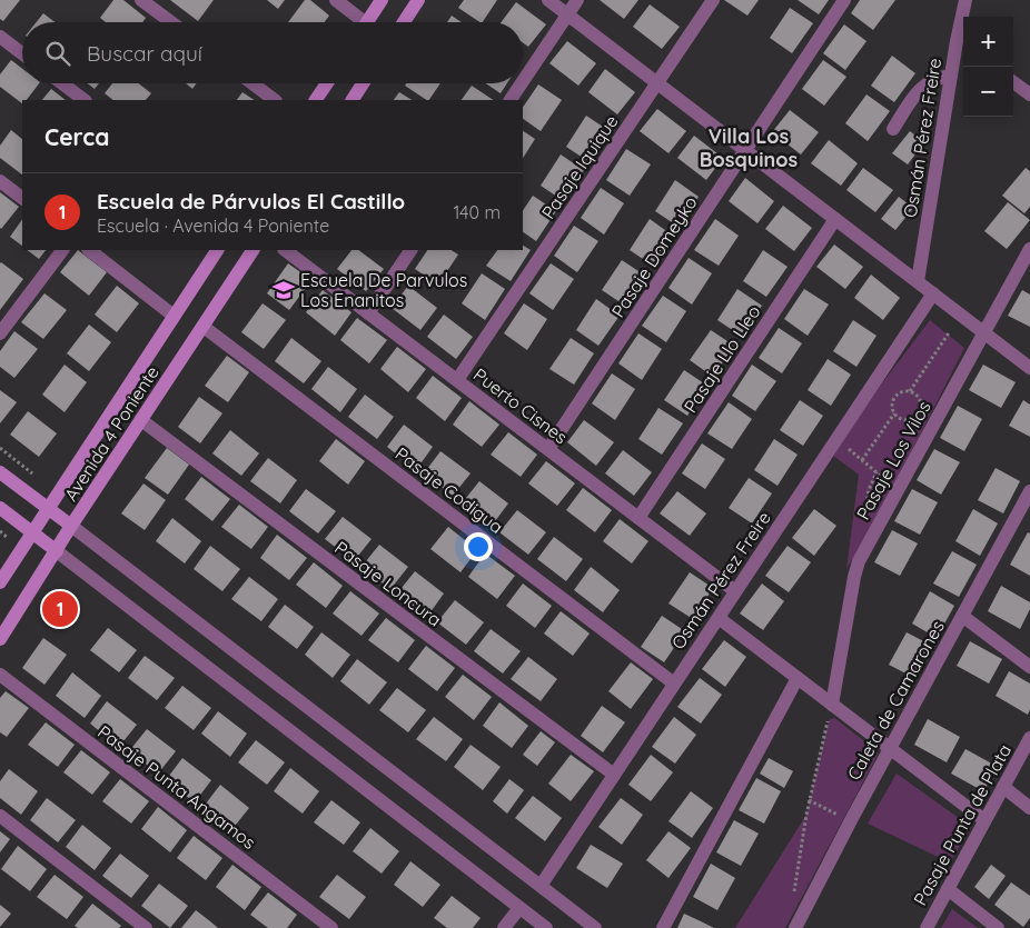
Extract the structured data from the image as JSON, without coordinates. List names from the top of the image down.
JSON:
{
  "streets": {
    "street": [
      "Osmán Pérez Freire",
      "Pasaje Iquique",
      "Pasaje Domeyko",
      "Pasaje Llo Lleo",
      "Puerto Cisnes",
      "Avenida 4 Poniente",
      "Pasaje Los Vilos",
      "Pasaje Codigua",
      "Pasaje Loncura",
      "Caleta de Camarones",
      "Pasaje Punta Angamos",
      "Pasaje Punta de Plata"
    ]
  },
  "crossings": [
    ["Osmán Pérez Freire", "Puerto Cisnes"],
    ["Osmán Pérez Freire", "Pasaje Codigua"],
    ["Osmán Pérez Freire", "Pasaje Loncura"],
    ["Pasaje Iquique", "Puerto Cisnes"],
    ["Pasaje Domeyko", "Puerto Cisnes"],
    ["Pasaje Llo Lleo", "Puerto Cisnes"],
    ["Avenida 4 Poniente", "Pasaje Codigua"],
    ["Avenida 4 Poniente", "Pasaje Loncura"]
  ],
  "districts": ["Villa Los Bosquinos"],
  "places": {
    "school or university": ["Escuela De Parvulos Los Enanitos"]
  },
  "page": {
    "map_buttons": ["+", "−"],
    "search": "Buscar aquí",
    "heading": "Cerca",
    "list": [
      {
        "mark": "1",
        "name": "Escuela de Párvulos El Castillo",
        "note": "Escuela · Avenida 4 Poniente",
        "value": "140 m"
      }
    ],
    "pins": "1"
  }
}
